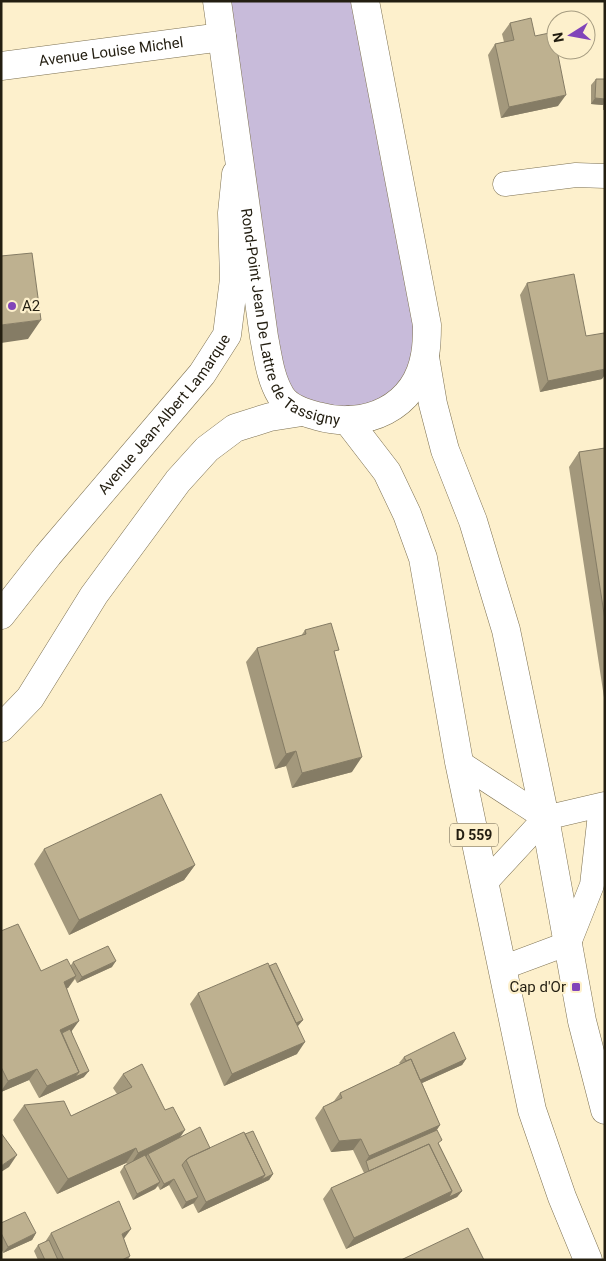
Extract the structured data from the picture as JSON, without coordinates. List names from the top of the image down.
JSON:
{
  "streets": {
    "main road": [
      "Avenue Louise Michel",
      "Rond-Point Jean De Lattre de Tassigny",
      "Avenue Jean-Albert Lamarque",
      "D 559"
    ]
  },
  "crossings": [
    ["Avenue Louise Michel", "Rond-Point Jean De Lattre de Tassigny"],
    ["Rond-Point Jean De Lattre de Tassigny", "Avenue Jean-Albert Lamarque"],
    ["Rond-Point Jean De Lattre de Tassigny", "D 559"]
  ],
  "places": {
    "other": ["A2"],
    "transit": ["Cap d'Or"]
  },
  "north": "left"
}
